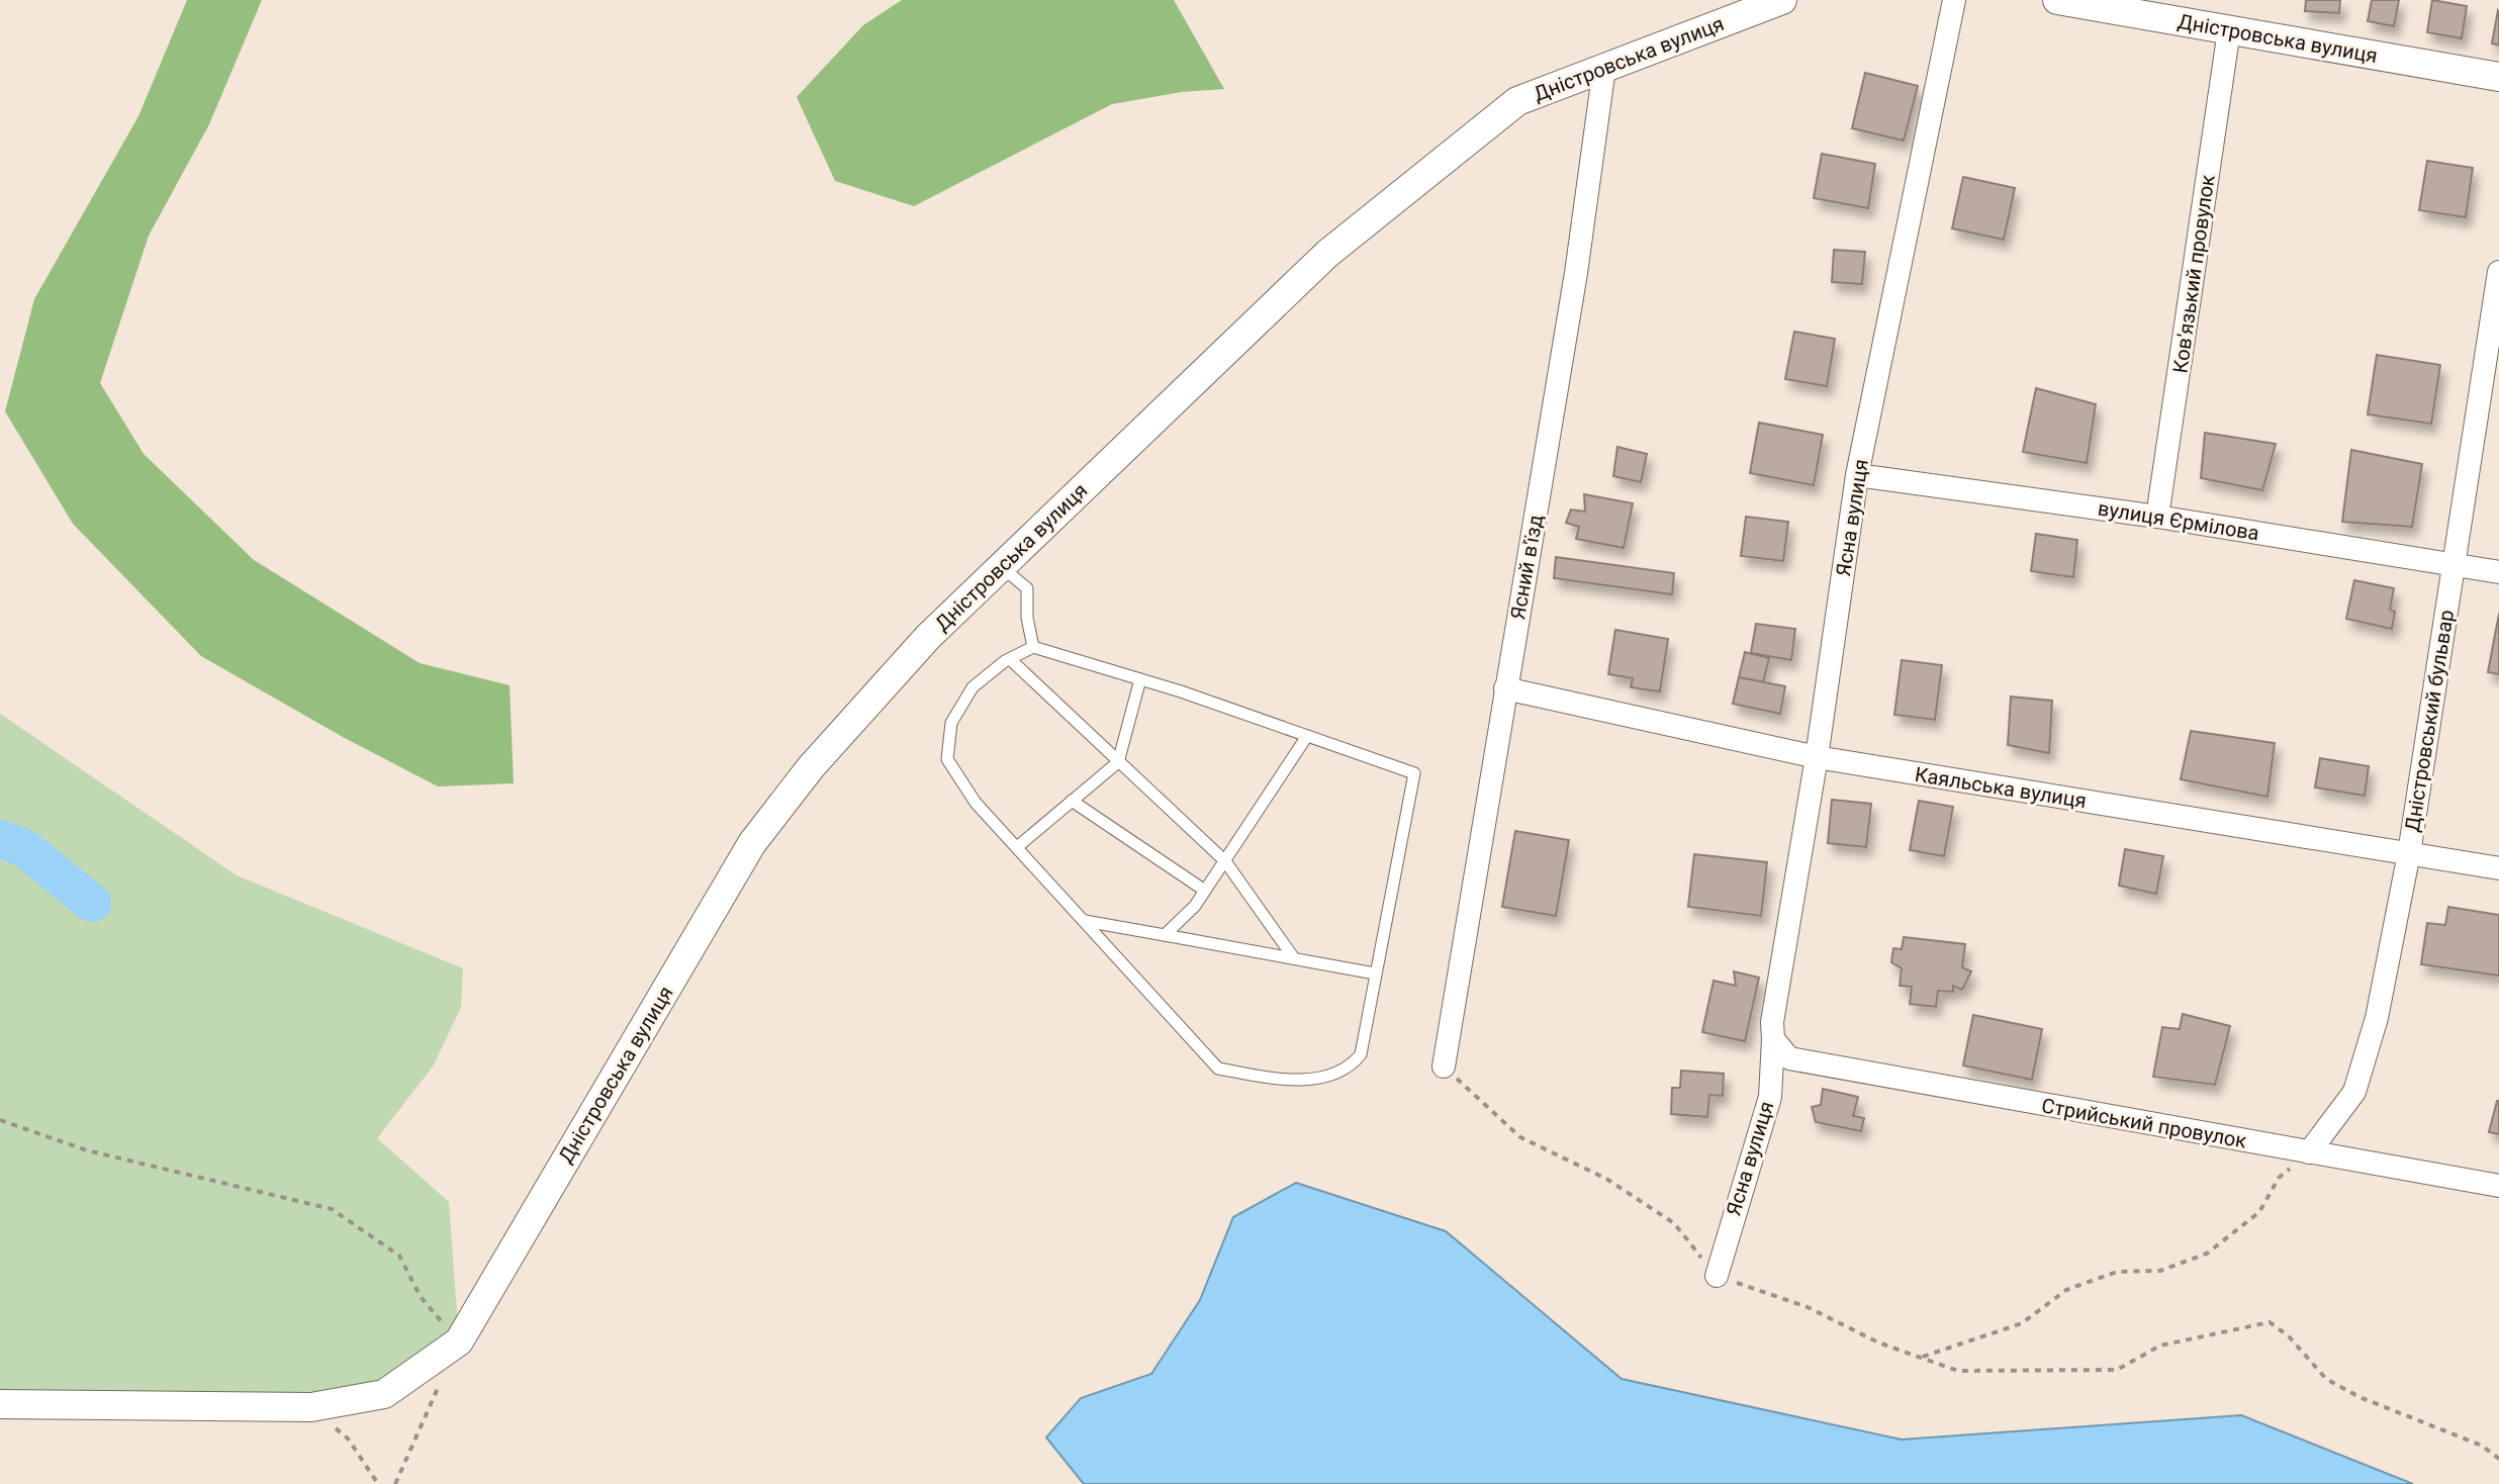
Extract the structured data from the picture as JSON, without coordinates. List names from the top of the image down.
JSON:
{
  "streets": {
    "street": [
      "Дністровська вулиця",
      "Ков'язький провулок",
      "Ясна вулиця",
      "вулиця Єрмілова",
      "Ясний в'їзд",
      "Дністровський бульвар",
      "Каяльська вулиця",
      "Стрийський провулок"
    ]
  },
  "crossings": [
    ["Дністровська вулиця", "Ков'язький провулок"],
    ["Дністровська вулиця", "Ясний в'їзд"],
    ["Ков'язький провулок", "вулиця Єрмілова"],
    ["Ясна вулиця", "вулиця Єрмілова"],
    ["Ясна вулиця", "Каяльська вулиця"],
    ["Ясна вулиця", "Стрийський провулок"],
    ["вулиця Єрмілова", "Дністровський бульвар"],
    ["Ясний в'їзд", "Каяльська вулиця"],
    ["Дністровський бульвар", "Каяльська вулиця"],
    ["Дністровський бульвар", "Стрийський провулок"]
  ]
}
